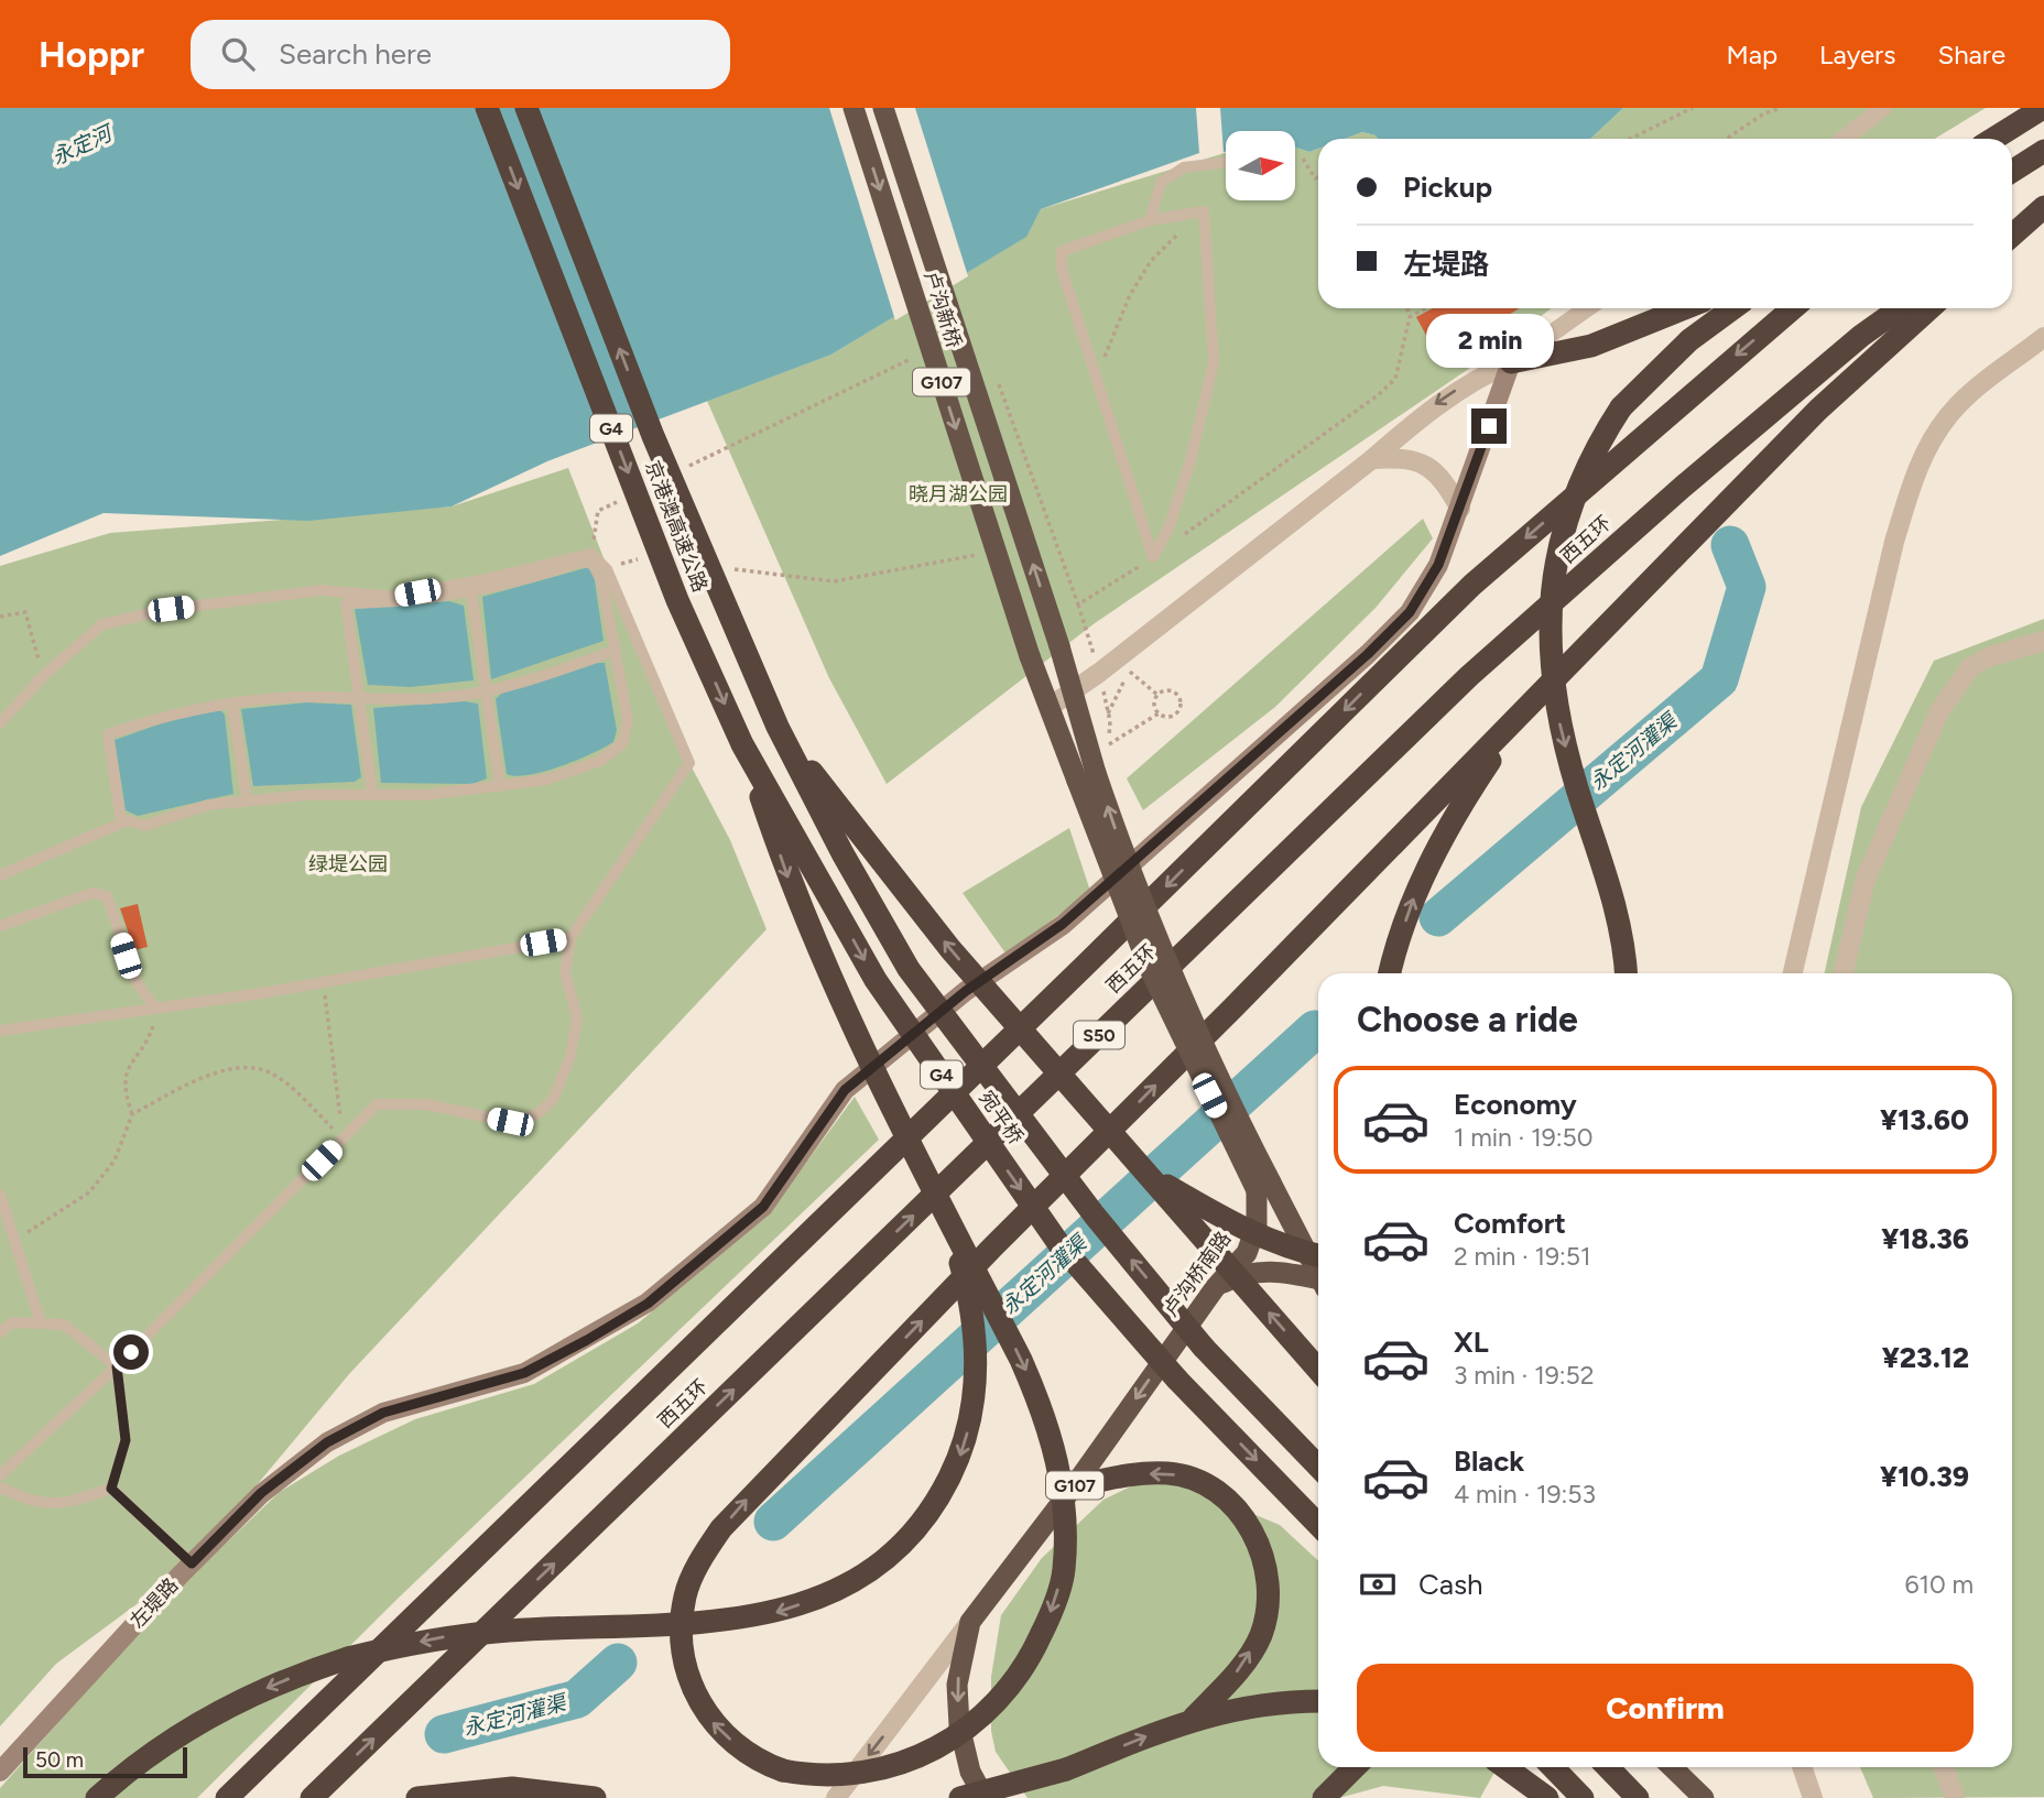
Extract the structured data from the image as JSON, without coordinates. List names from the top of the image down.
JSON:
{
  "streets": {
    "highway": [
      "卢沟新桥",
      "G107",
      "G4",
      "京港澳高速公路",
      "西五环",
      "S50",
      "宛平桥",
      "卢沟桥南路"
    ],
    "main road": ["左堤路"]
  },
  "crossings": [
    ["卢沟新桥", "卢沟桥南路"],
    ["京港澳高速公路", "宛平桥"]
  ],
  "water": ["永定河", "永定河灌渠"],
  "parks": ["晓月湖公园", "绿堤公园"],
  "scale_bar": "50 m",
  "north": "right",
  "page": {
    "header": "Hoppr",
    "search": "Search here",
    "nav": ["Map", "Layers", "Share"],
    "banner": ["Pickup", "左堤路"],
    "bubble": "2 min",
    "heading": "Choose a ride",
    "list": [
      {
        "name": "Economy",
        "note": "1 min · 19:50",
        "value": "¥13.60"
      },
      {
        "name": "Comfort",
        "note": "2 min · 19:51",
        "value": "¥18.36"
      },
      {
        "name": "XL",
        "note": "3 min · 19:52",
        "value": "¥23.12"
      },
      {
        "name": "Black",
        "note": "4 min · 19:53",
        "value": "¥10.39"
      }
    ],
    "pay": ["Cash", "610 m"],
    "buttons": "Confirm",
    "scale": "50 m"
  }
}
